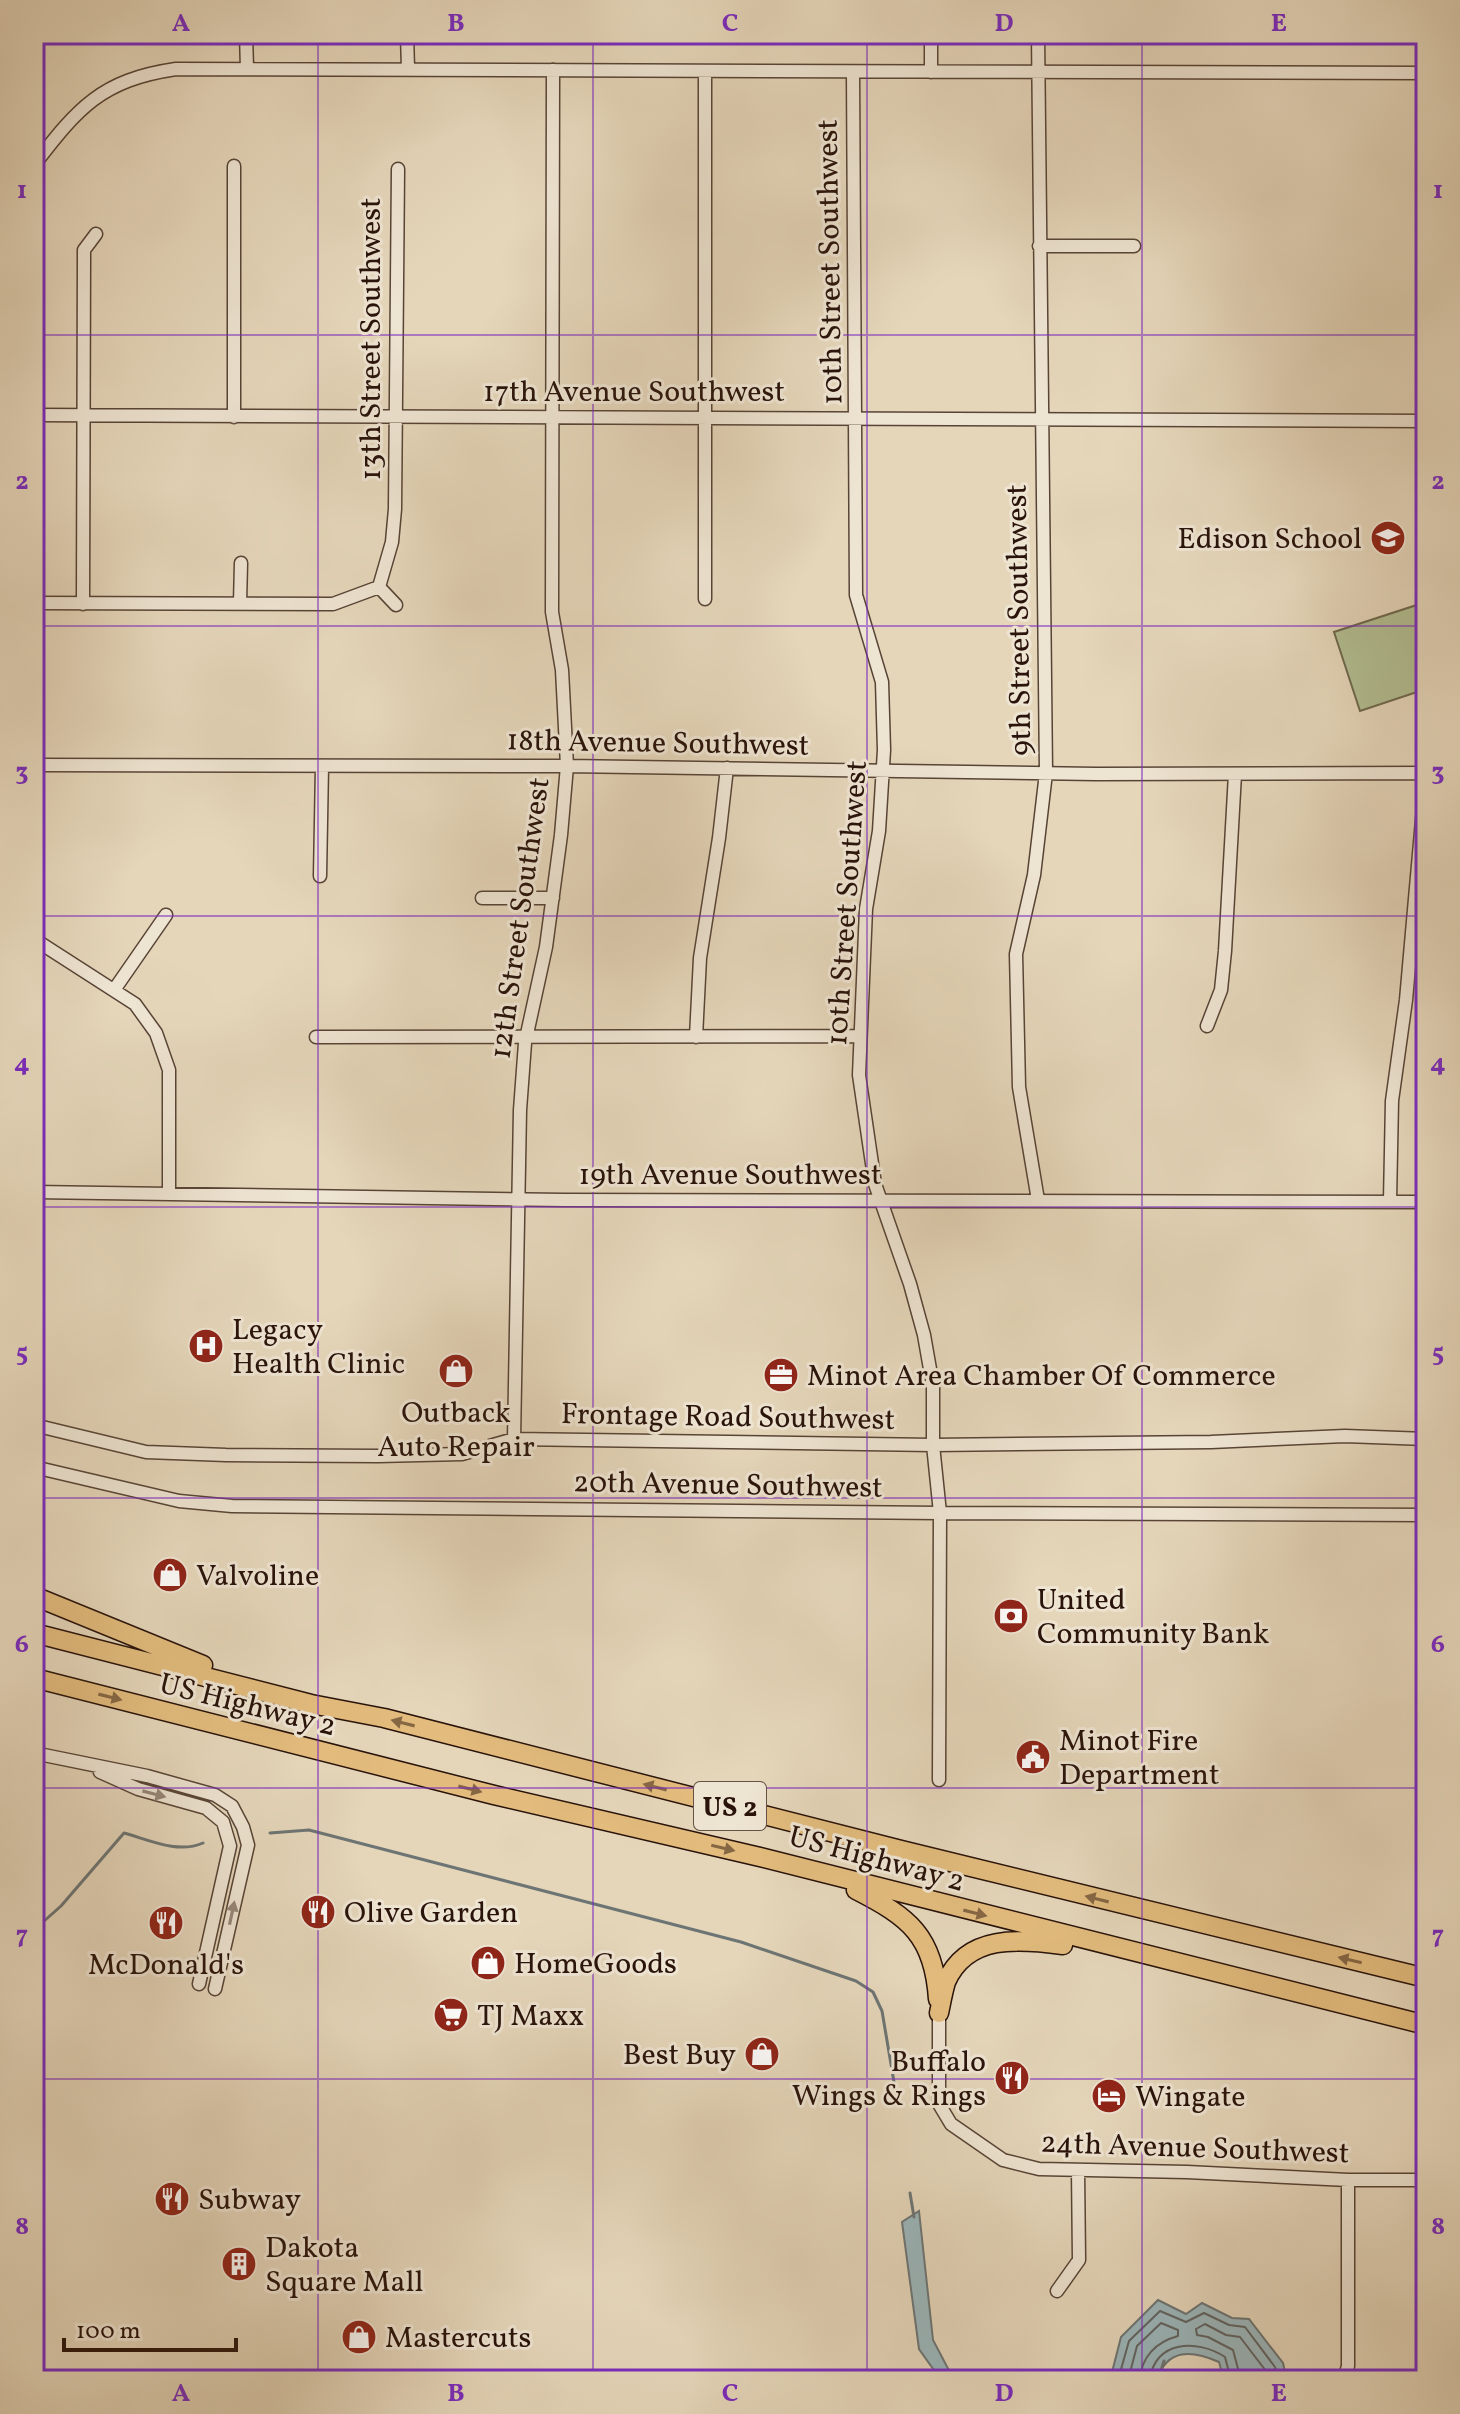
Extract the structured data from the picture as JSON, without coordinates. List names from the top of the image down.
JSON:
{
  "streets": {
    "highway": ["US Highway 2", "US 2"],
    "street": [
      "10th Street Southwest",
      "13th Street Southwest",
      "17th Avenue Southwest",
      "9th Street Southwest",
      "18th Avenue Southwest",
      "12th Street Southwest",
      "19th Avenue Southwest",
      "Frontage Road Southwest",
      "20th Avenue Southwest",
      "24th Avenue Southwest"
    ]
  },
  "crossings": [
    ["10th Street Southwest", "17th Avenue Southwest"],
    ["10th Street Southwest", "18th Avenue Southwest"],
    ["10th Street Southwest", "19th Avenue Southwest"],
    ["10th Street Southwest", "Frontage Road Southwest"],
    ["10th Street Southwest", "20th Avenue Southwest"],
    ["13th Street Southwest", "17th Avenue Southwest"],
    ["17th Avenue Southwest", "9th Street Southwest"],
    ["17th Avenue Southwest", "12th Street Southwest"],
    ["9th Street Southwest", "18th Avenue Southwest"],
    ["9th Street Southwest", "19th Avenue Southwest"],
    ["18th Avenue Southwest", "12th Street Southwest"],
    ["12th Street Southwest", "19th Avenue Southwest"],
    ["12th Street Southwest", "Frontage Road Southwest"]
  ],
  "places": {
    "school or university": ["Edison School"],
    "hospital": ["Legacy Health Clinic"],
    "shop": [
      "Outback Auto Repair",
      "Valvoline",
      "HomeGoods",
      "Best Buy",
      "Mastercuts"
    ],
    "office": ["Minot Area Chamber Of Commerce"],
    "bank": ["United Community Bank"],
    "public building": ["Minot Fire Department"],
    "restaurant": [
      "Olive Garden",
      "McDonald's",
      "Buffalo Wings & Rings",
      "Subway"
    ],
    "supermarket": ["TJ Maxx"],
    "hotel": ["Wingate"],
    "building": ["Dakota Square Mall"]
  },
  "scale_bar": "100 m",
  "grid": {
    "columns": [
      "A",
      "B",
      "C",
      "D",
      "E"
    ],
    "rows": [
      "1",
      "2",
      "3",
      "4",
      "5",
      "6",
      "7",
      "8"
    ]
  }
}
